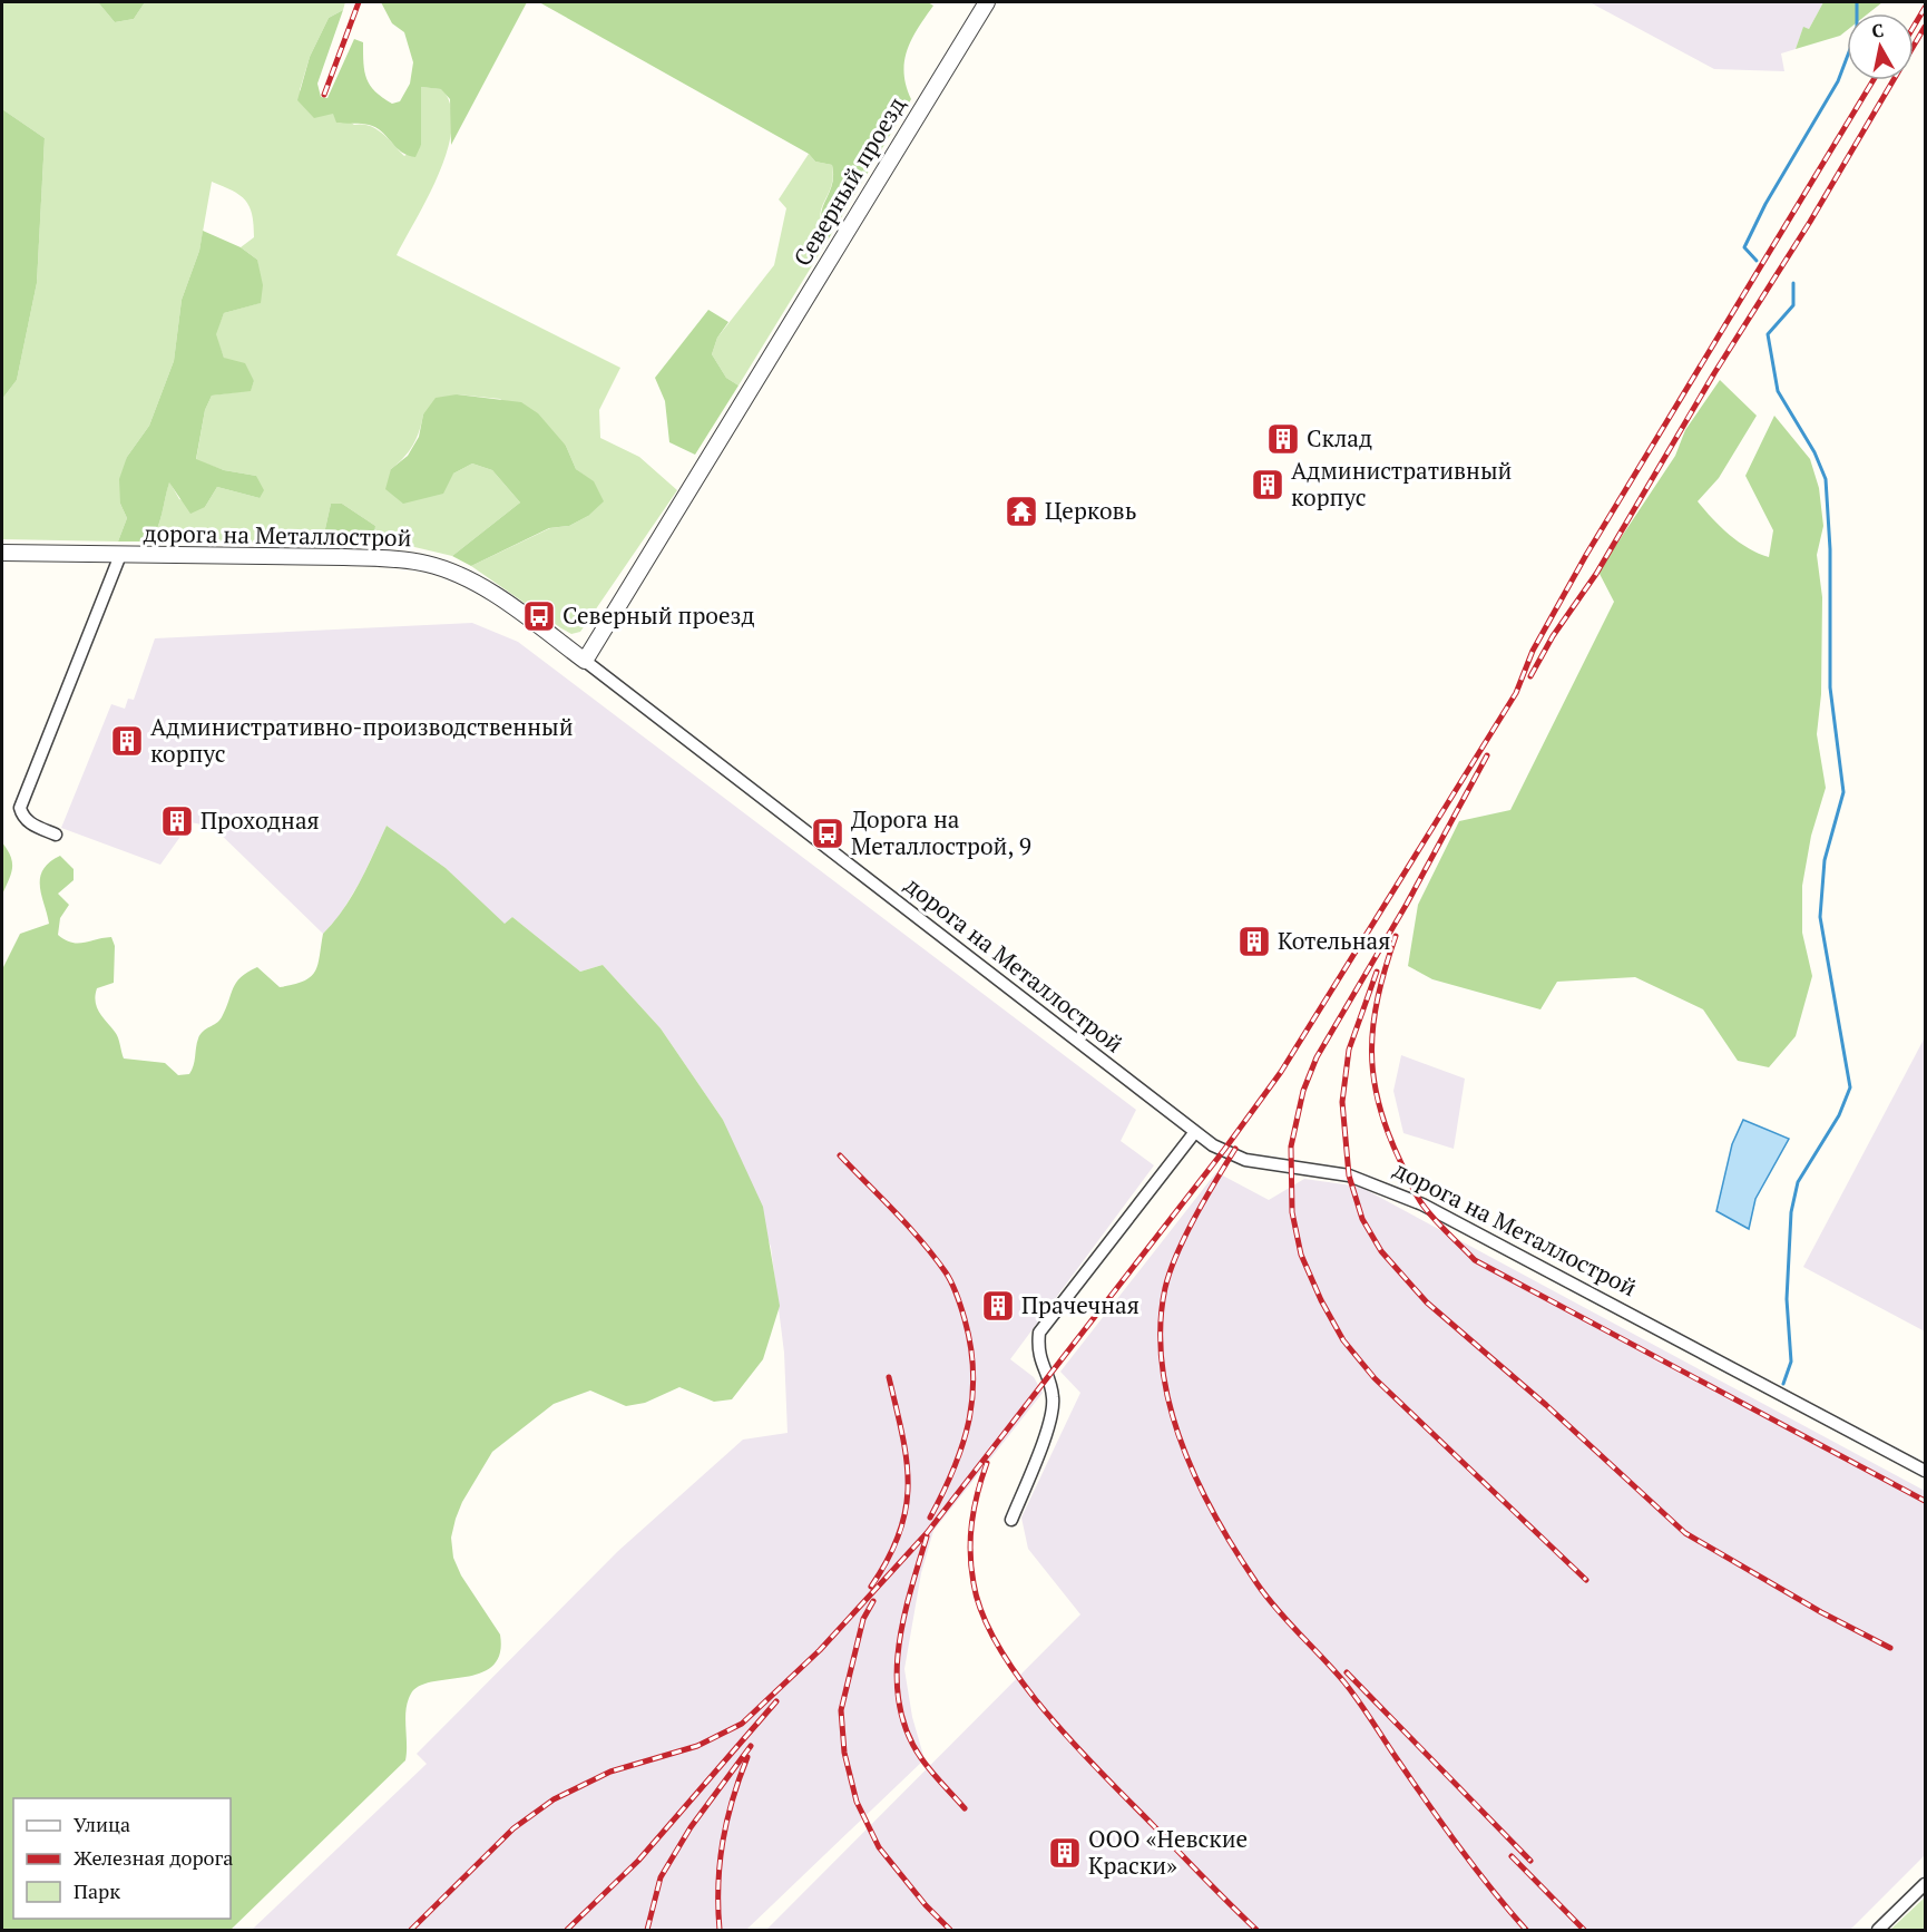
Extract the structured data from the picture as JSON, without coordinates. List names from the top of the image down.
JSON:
{
  "streets": {
    "street": ["Северный проезд", "дорога на Металлострой"]
  },
  "crossings": [
    ["Северный проезд", "дорога на Металлострой"]
  ],
  "places": {
    "building": [
      "Склад",
      "Административный корпус",
      "Административно-производственный корпус",
      "Проходная",
      "Котельная",
      "Прачечная",
      "ООО «Невские Краски»"
    ],
    "temple": ["Церковь"],
    "bus stop": ["Северный проезд", "Дорога на Металлострой, 9"]
  },
  "legend": ["Улица", "Железная дорога", "Парк"],
  "north": "top"
}
